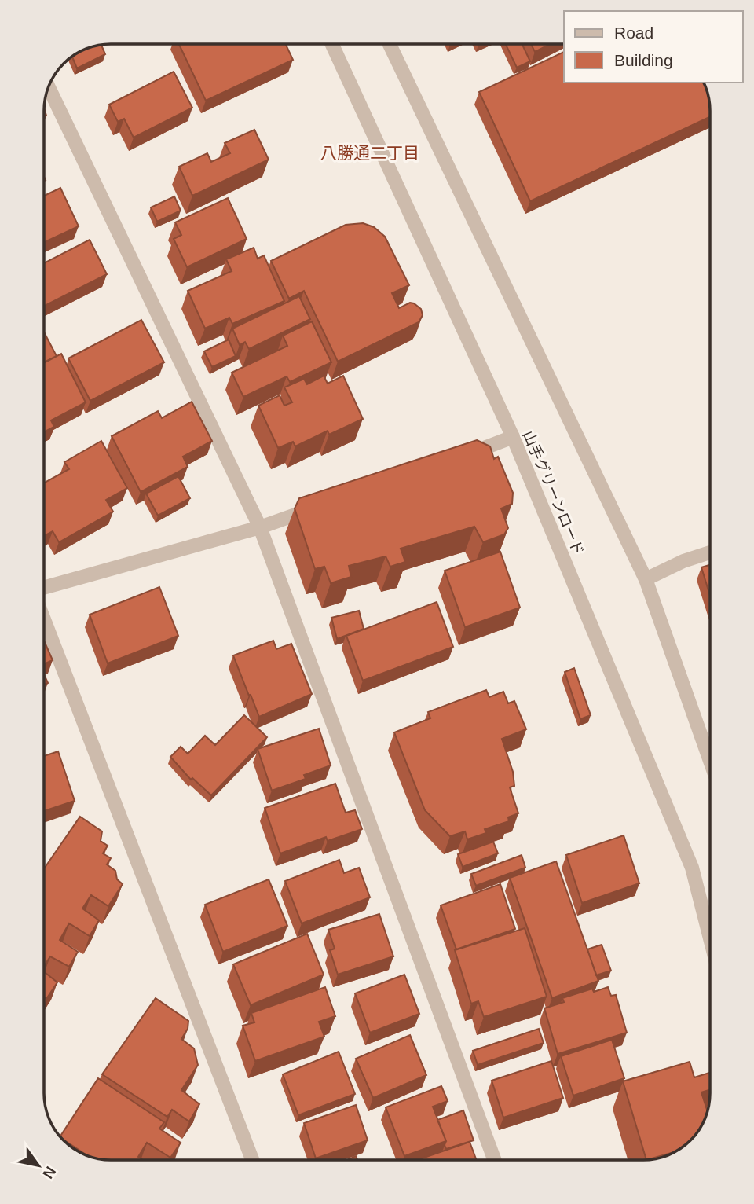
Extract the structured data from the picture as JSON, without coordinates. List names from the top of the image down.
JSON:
{
  "streets": {
    "street": ["山手グリーンロード"]
  },
  "districts": ["八勝通二丁目"],
  "legend": ["Road", "Building"],
  "north": "bottom right"
}
